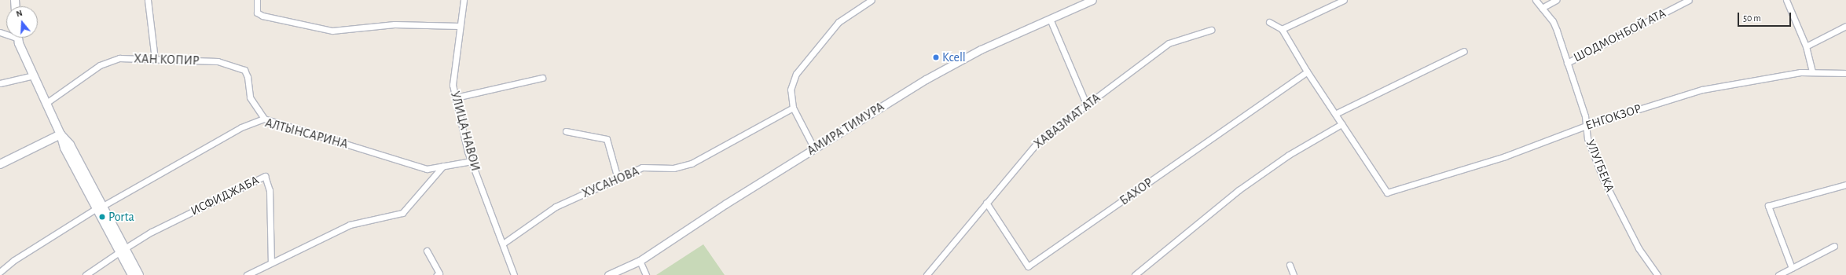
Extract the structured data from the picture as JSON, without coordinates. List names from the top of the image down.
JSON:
{
  "streets": {
    "street": [
      "ШОДМОНБОЙ АТА",
      "ХАН КОПИР",
      "ЕНГОКЗОР",
      "ХАВАЗМАТ АТА",
      "АМИРА ТИМУРА",
      "УЛИЦА НАВОИ",
      "АЛТЫНСАРИНА",
      "УЛУГБЕКА",
      "ХУСАНОВА",
      "БАХОР",
      "ИСФИДЖАБА"
    ]
  },
  "crossings": [
    ["ШОДМОНБОЙ АТА", "УЛУГБЕКА"],
    ["ХАН КОПИР", "АЛТЫНСАРИНА"],
    ["ЕНГОКЗОР", "УЛУГБЕКА"],
    ["ХАВАЗМАТ АТА", "БАХОР"],
    ["УЛИЦА НАВОИ", "АЛТЫНСАРИНА"],
    ["УЛИЦА НАВОИ", "ХУСАНОВА"]
  ],
  "places": ["Kcell", "Porta"],
  "scale_bar": "50 m",
  "north": "top"
}
